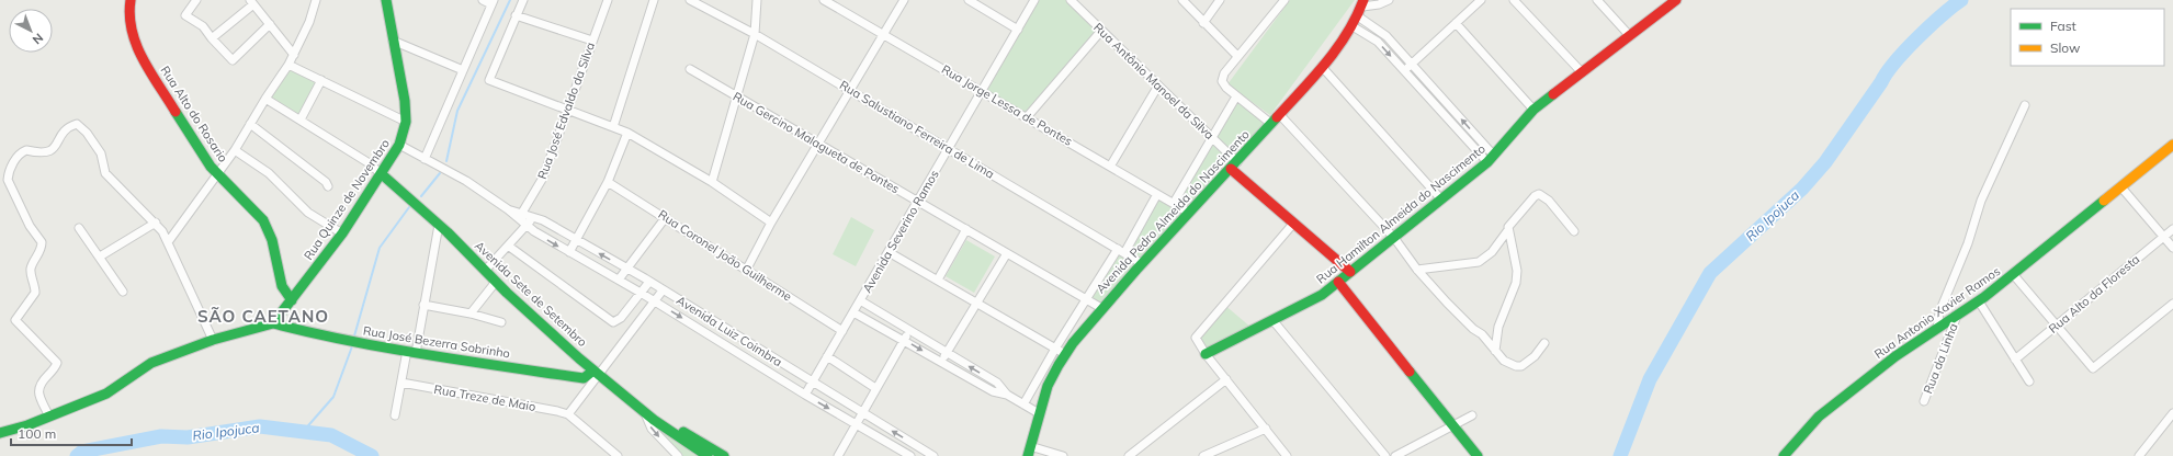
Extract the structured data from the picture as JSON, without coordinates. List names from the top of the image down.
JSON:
{
  "streets": {
    "street": [
      "Rua Antônio Manoel da Silva",
      "Rua Jorge Lessa de Pontes",
      "Rua José Edvaldo da Silva",
      "Rua Alto do Rosario",
      "Rua Salustiano Ferreira de Lima",
      "Rua Gercino Malagueta de Pontes",
      "Rua Quinze de Novembro",
      "Avenida Pedro Almeida do Nascimento",
      "Rua Hamilton Almeida do Nascimento",
      "Avenida Severino Ramos",
      "Rua Coronel João Guilherme",
      "Avenida Sete de Setembro",
      "Rua Alto da Floresta",
      "Rua Antonio Xavier Ramos",
      "Avenida Luiz Coimbra",
      "Rua José Bezerra Sobrinho",
      "Rua da Linha",
      "Rua Treze de Maio"
    ]
  },
  "crossings": [
    ["Rua Antônio Manoel da Silva", "Avenida Pedro Almeida do Nascimento"],
    ["Rua Jorge Lessa de Pontes", "Avenida Pedro Almeida do Nascimento"],
    ["Rua Jorge Lessa de Pontes", "Avenida Severino Ramos"],
    ["Rua José Edvaldo da Silva", "Avenida Luiz Coimbra"],
    ["Rua Alto do Rosario", "Rua Quinze de Novembro"],
    ["Rua Salustiano Ferreira de Lima", "Avenida Pedro Almeida do Nascimento"],
    ["Rua Salustiano Ferreira de Lima", "Avenida Severino Ramos"],
    ["Rua Gercino Malagueta de Pontes", "Avenida Pedro Almeida do Nascimento"],
    ["Rua Gercino Malagueta de Pontes", "Avenida Severino Ramos"],
    ["Rua Quinze de Novembro", "Avenida Sete de Setembro"],
    ["Rua Quinze de Novembro", "Rua José Bezerra Sobrinho"],
    ["Avenida Severino Ramos", "Rua Coronel João Guilherme"],
    ["Avenida Severino Ramos", "Avenida Luiz Coimbra"],
    ["Avenida Sete de Setembro", "Rua José Bezerra Sobrinho"],
    ["Rua Antonio Xavier Ramos", "Rua da Linha"]
  ],
  "districts": ["SÃO CAETANO"],
  "water": ["Rio Ipojuca"],
  "legend": ["Fast", "Slow"],
  "scale_bar": "100 m",
  "north": "bottom right"
}
